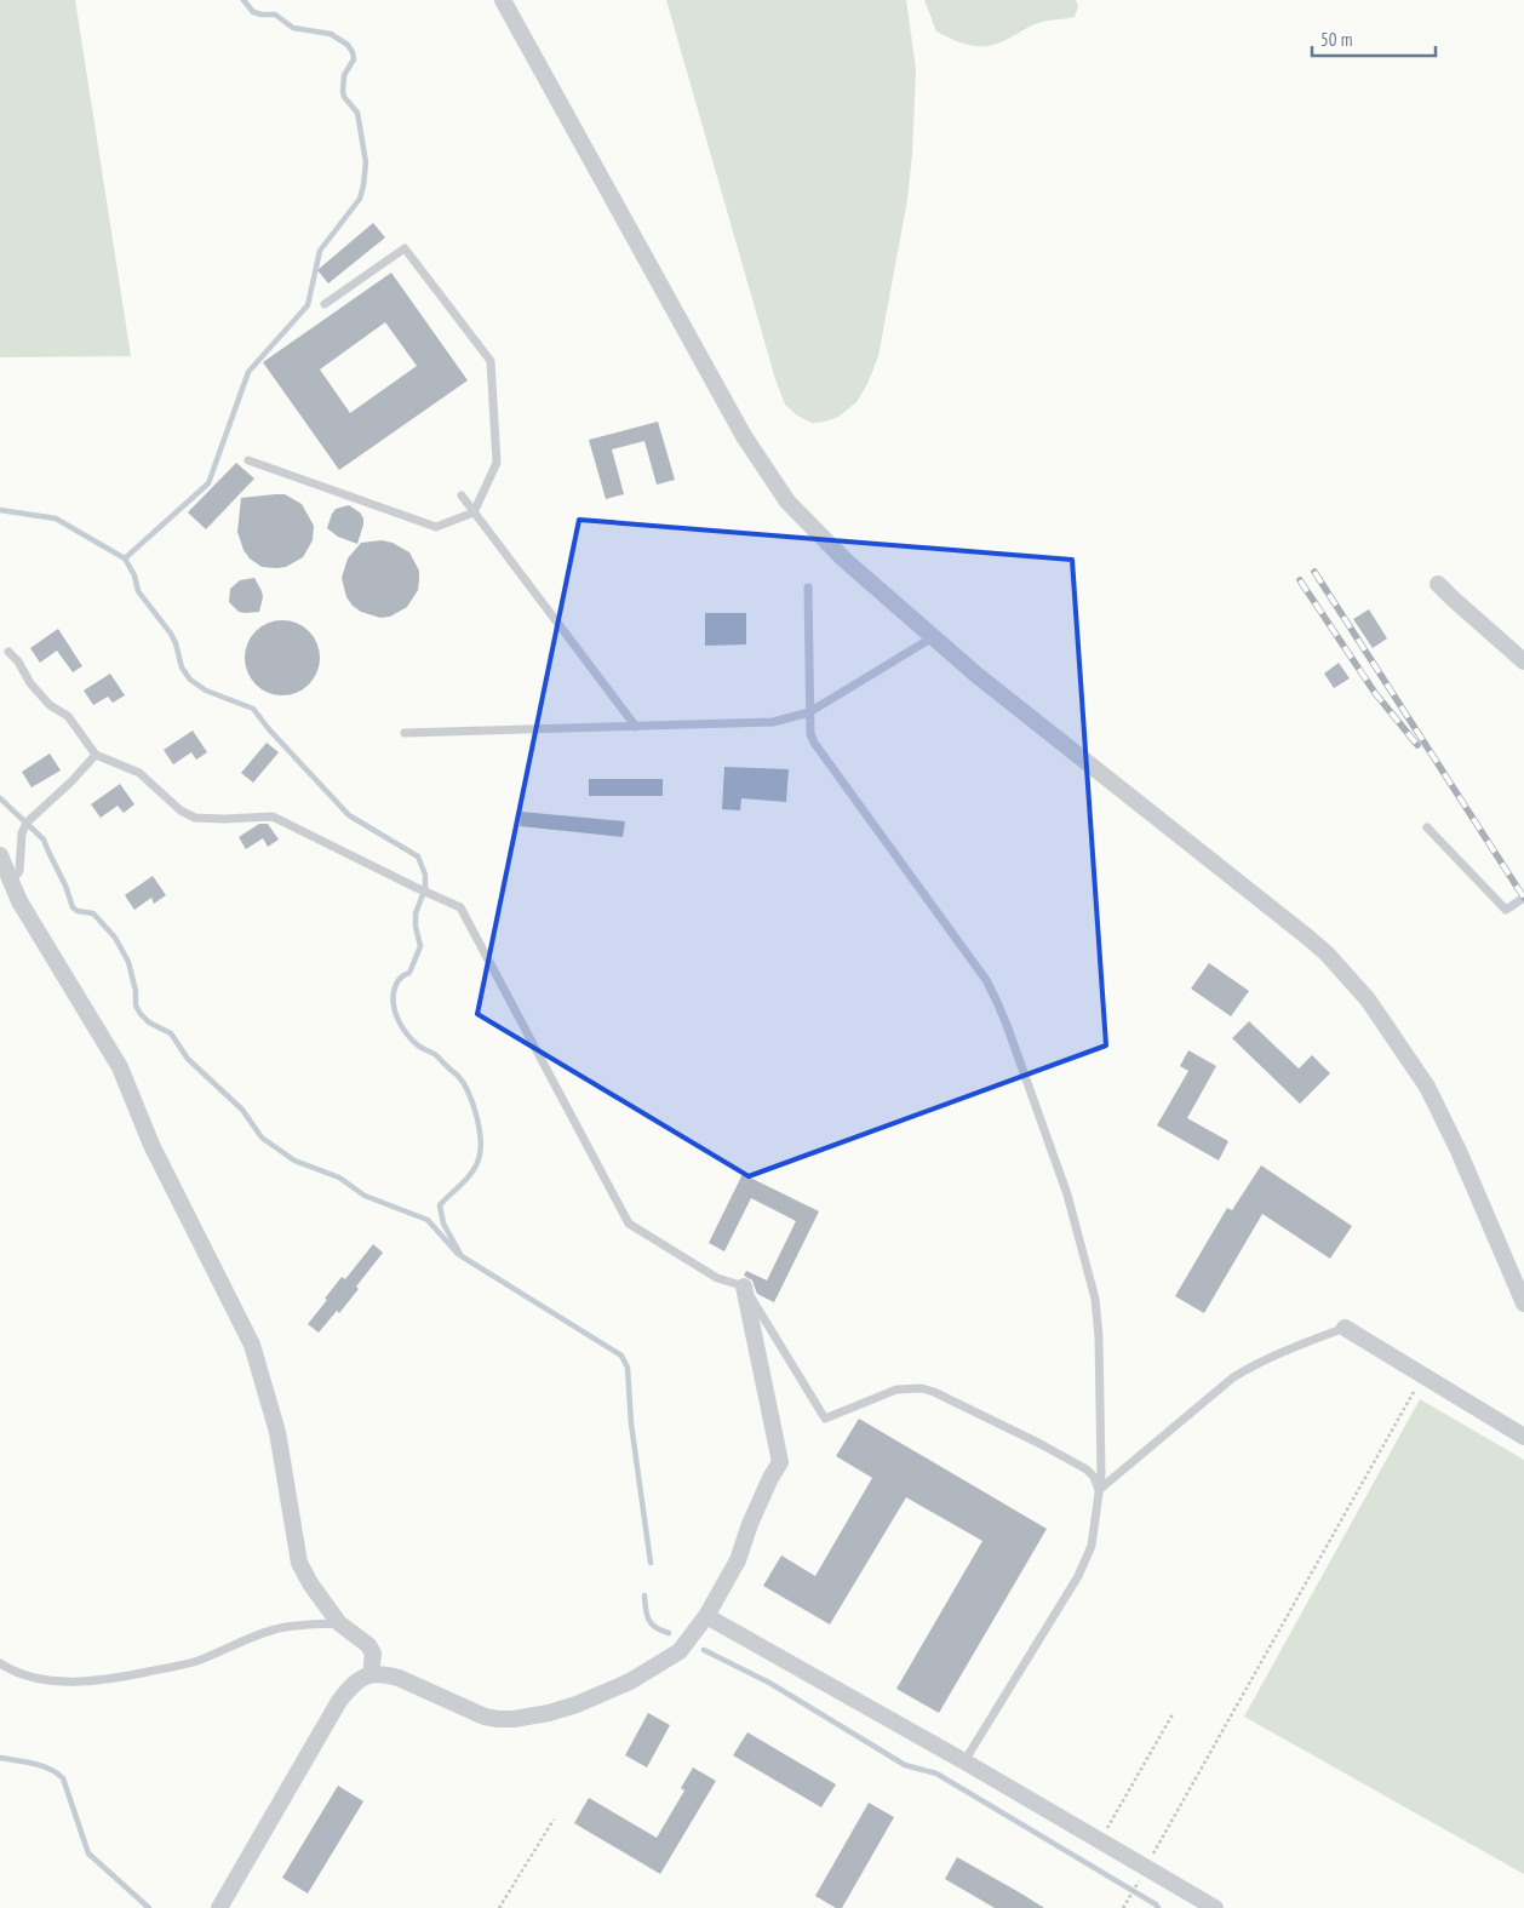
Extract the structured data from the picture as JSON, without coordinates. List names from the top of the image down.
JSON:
{
  "scale_bar": "50 m"
}
